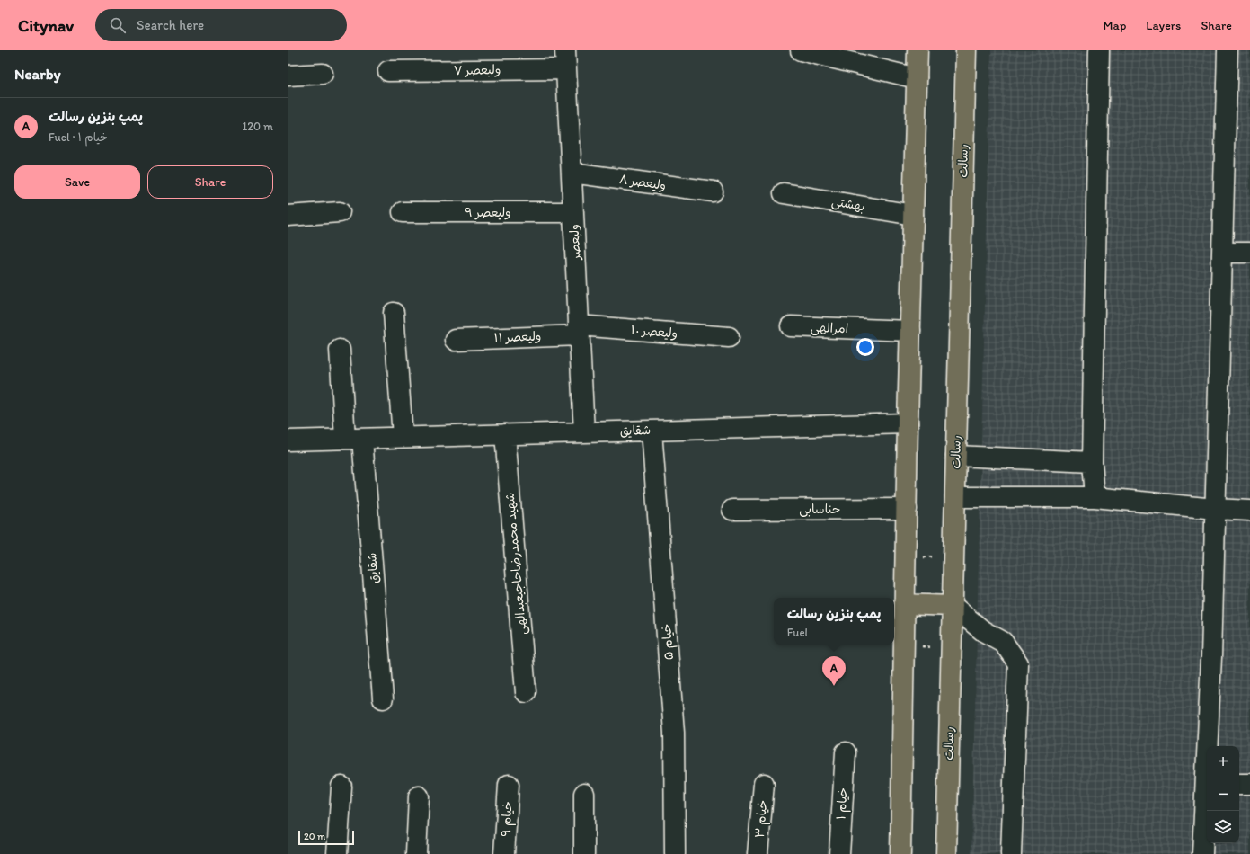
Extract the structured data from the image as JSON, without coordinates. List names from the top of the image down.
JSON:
{
  "streets": {
    "main road": ["رسالت"],
    "street": [
      "ولیعصر ۷",
      "ولیعصر ۸",
      "بهشتی",
      "ولیعصر ۹",
      "ولیعصر",
      "امرالهی",
      "ولیعصر ۱۰",
      "ولیعصر ۱۱",
      "شقایق",
      "حناسابی",
      "شهید محمدرضاحاجیعبدالهی",
      "خیام ۵",
      "خیام ۱",
      "خیام ۹",
      "خیام ۳"
    ]
  },
  "crossings": [
    ["ولیعصر ۷", "ولیعصر"],
    ["ولیعصر ۸", "ولیعصر"],
    ["ولیعصر ۹", "ولیعصر"],
    ["ولیعصر", "ولیعصر ۱۰"],
    ["ولیعصر", "ولیعصر ۱۱"],
    ["ولیعصر", "شقایق"],
    ["ولیعصر ۱۰", "ولیعصر ۱۱"],
    ["شقایق", "شهید محمدرضاحاجیعبدالهی"],
    ["شقایق", "خیام ۵"]
  ],
  "scale_bar": "20 m",
  "page": {
    "header": "Citynav",
    "search": "Search here",
    "nav": ["Map", "Layers", "Share"],
    "heading": "Nearby",
    "list": [
      {
        "mark": "A",
        "name": "پمپ بنزین رسالت",
        "note": "Fuel · خیام ۱",
        "value": "120 m"
      }
    ],
    "buttons": ["Save", "Share"],
    "popup": ["پمپ بنزین رسالت", "Fuel"],
    "pins": "A",
    "map_buttons": ["+", "−"],
    "scale": "20 m"
  }
}
